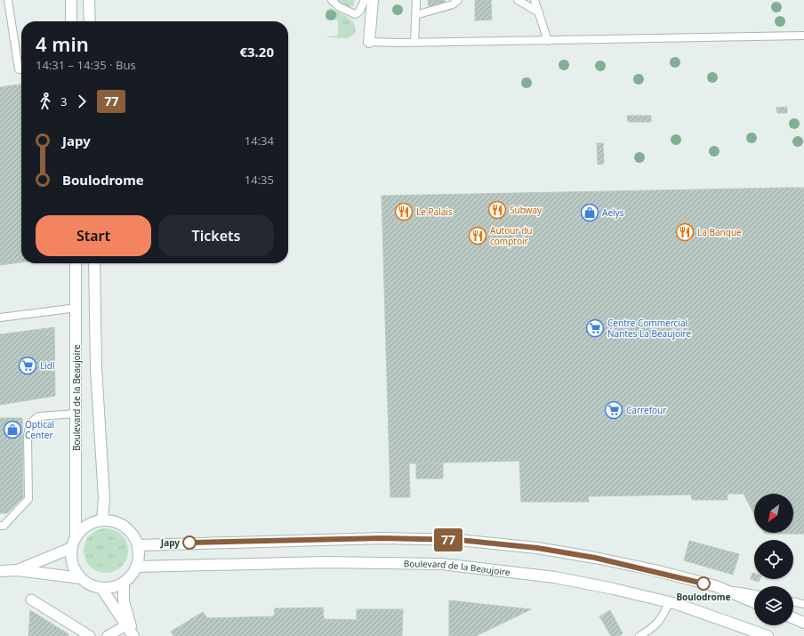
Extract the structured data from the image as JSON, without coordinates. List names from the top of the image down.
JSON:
{
  "streets": {
    "main road": ["Boulevard de la Beaujoire"]
  },
  "places": {
    "restaurant": [
      "Subway",
      "Le Palais",
      "La Banque",
      "Autour du comptoir"
    ],
    "shop": ["Aelys", "Optical Center"],
    "supermarket": ["Centre Commercial Nantes La Beaujoire", "Lidl", "Carrefour"],
    "other": ["Japy", "Boulodrome"]
  },
  "lines": ["bus line 77"],
  "north": "bottom left",
  "page": {
    "on_map": "77",
    "heading": ["4 min", "14:31 – 14:35 · Bus", "€3.20"],
    "legs": ["3", "77"],
    "list": [
      {
        "name": "Japy",
        "value": "14:34"
      },
      {
        "name": "Boulodrome",
        "value": "14:35"
      }
    ],
    "buttons": ["Start", "Tickets"]
  }
}
